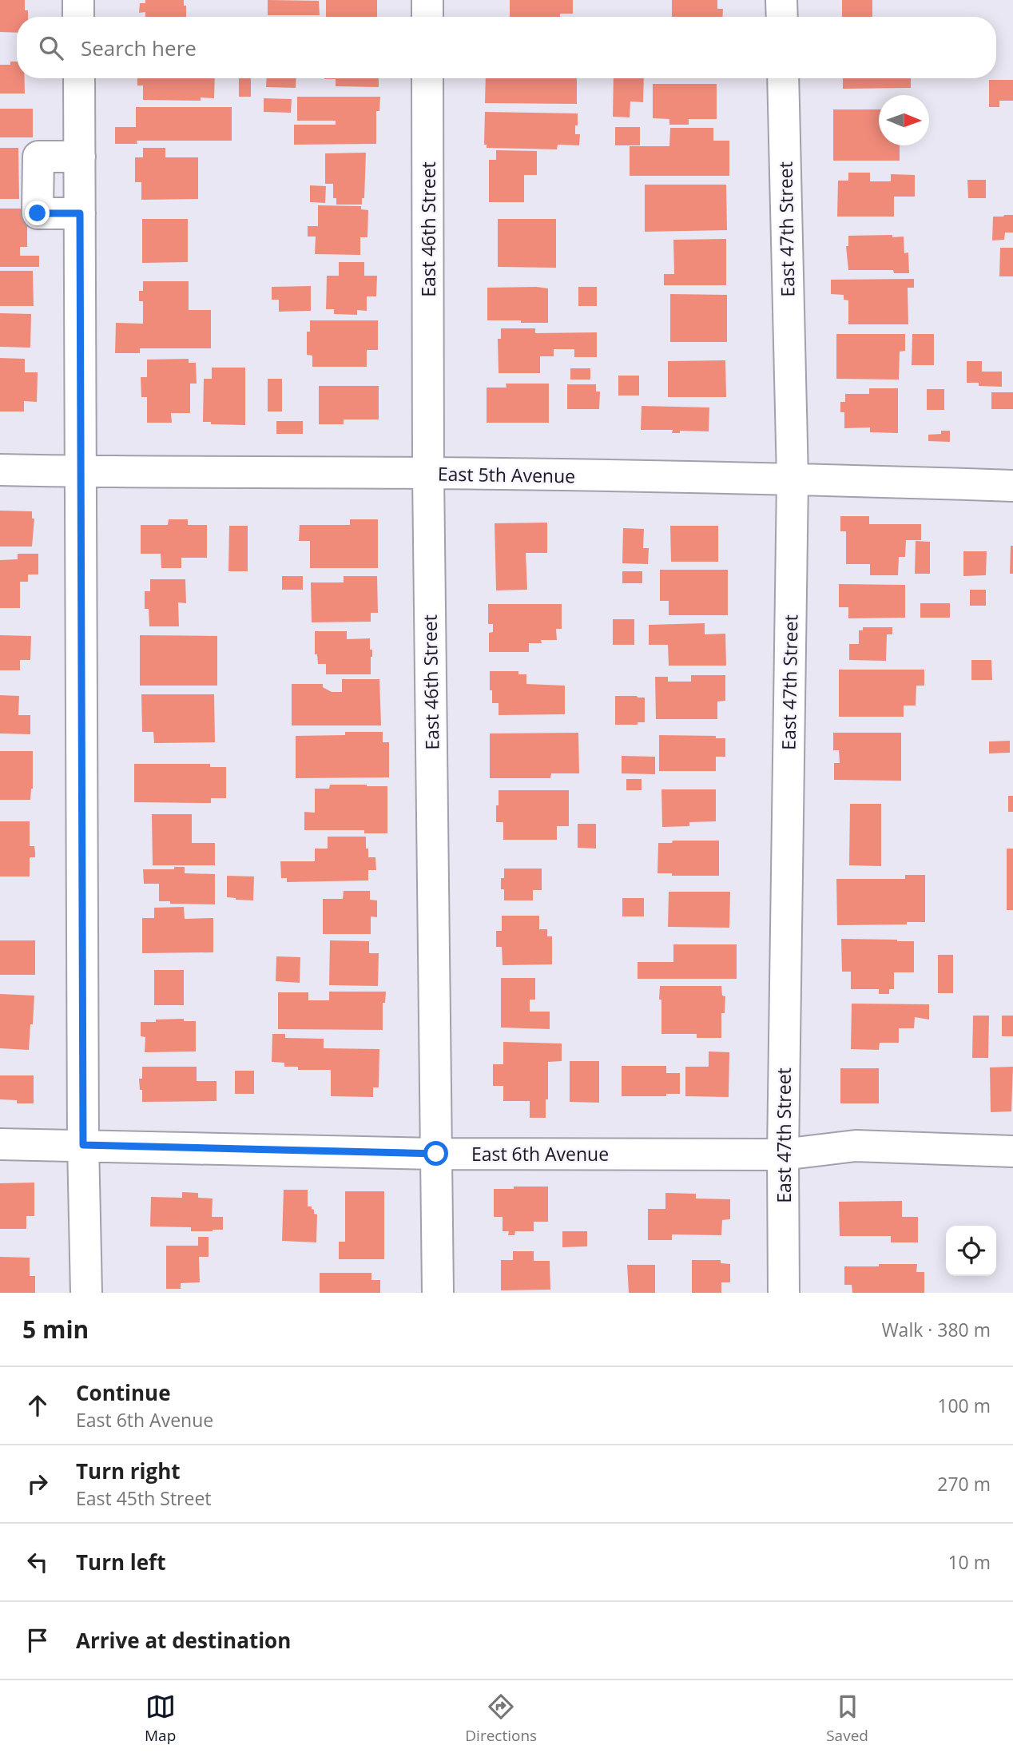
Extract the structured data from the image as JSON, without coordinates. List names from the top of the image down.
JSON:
{
  "streets": {
    "street": [
      "East 46th Street",
      "East 47th Street",
      "East 5th Avenue",
      "East 6th Avenue"
    ]
  },
  "crossings": [
    ["East 46th Street", "East 5th Avenue"],
    ["East 46th Street", "East 6th Avenue"],
    ["East 47th Street", "East 5th Avenue"],
    ["East 47th Street", "East 6th Avenue"]
  ],
  "north": "right",
  "page": {
    "search": "Search here",
    "heading": ["5 min", "Walk · 380 m"],
    "list": [
      ["Continue", "East 6th Avenue", "100 m"],
      ["Turn right", "East 45th Street", "270 m"],
      ["Turn left", "10 m"],
      "Arrive at destination"
    ],
    "nav": ["Map", "Directions", "Saved"]
  }
}
